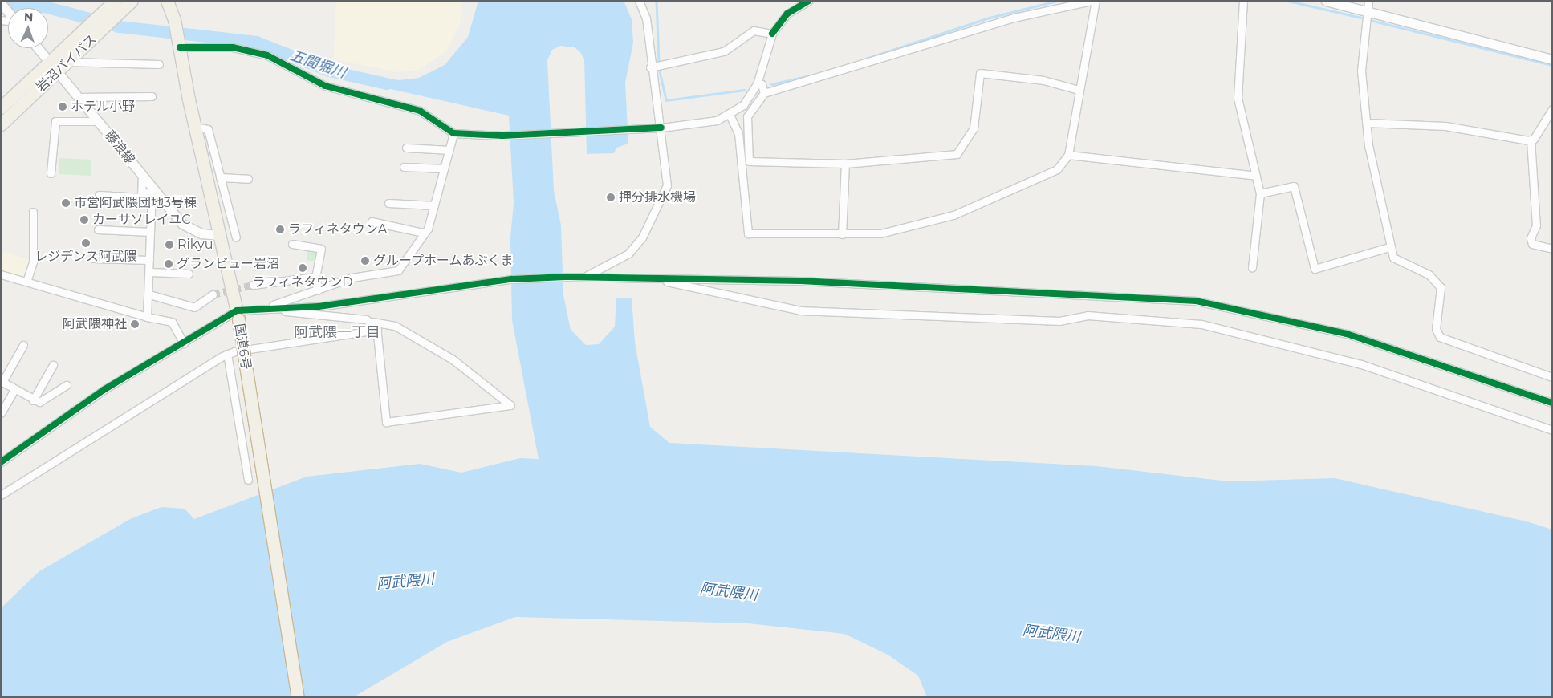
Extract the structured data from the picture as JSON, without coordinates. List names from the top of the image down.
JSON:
{
  "streets": {
    "highway": ["岩沼バイパス", "国道6号"],
    "street": ["藤浪線"]
  },
  "crossings": [
    ["岩沼バイパス", "藤浪線"],
    ["藤浪線", "国道6号"]
  ],
  "districts": ["阿武隈一丁目"],
  "water": ["五間堀川", "阿武隈川"],
  "places": [
    "ホテル小野",
    "押分排水機場",
    "市営阿武隈団地3号棟",
    "カーサソレイユC",
    "ラフィネタウンA",
    "レジデンス阿武隈",
    "Rikyu",
    "グループホームあぶくま",
    "グランビュー岩沼",
    "ラフィネタウンD",
    "阿武隈神社"
  ],
  "north": "top"
}
